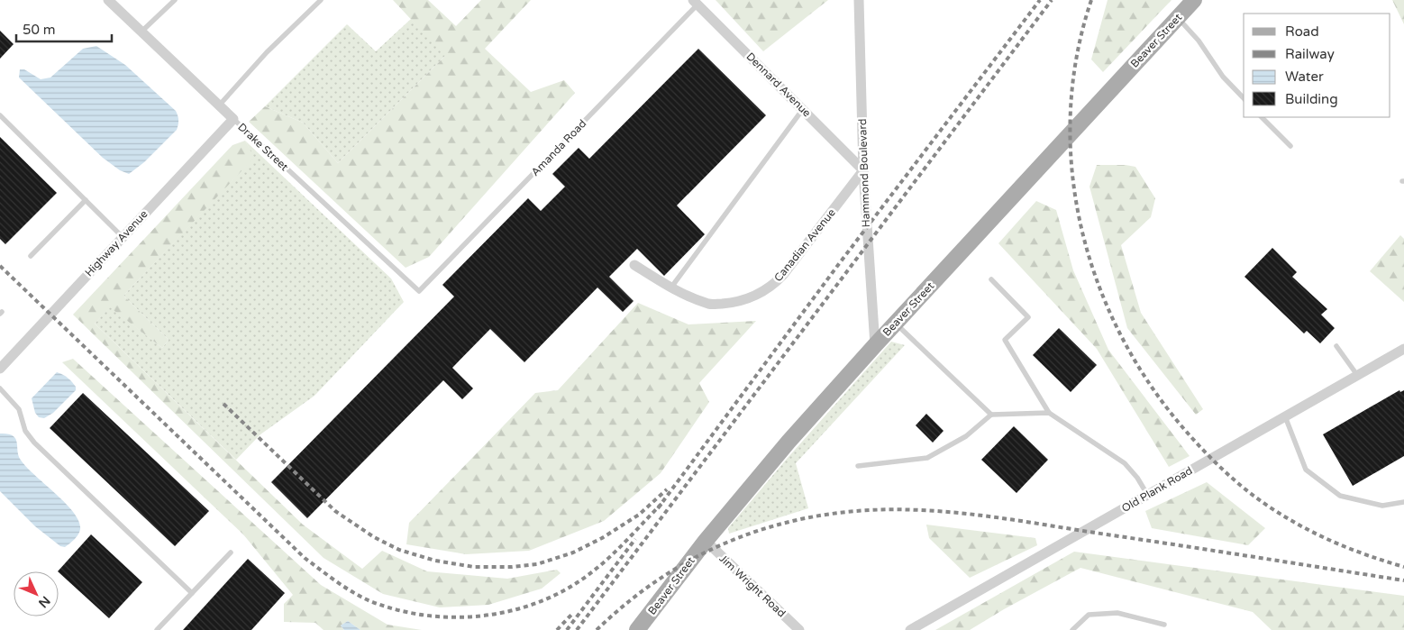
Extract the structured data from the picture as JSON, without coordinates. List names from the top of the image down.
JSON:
{
  "streets": {
    "main road": ["Beaver Street"],
    "street": [
      "Dennard Avenue",
      "Drake Street",
      "Hammond Boulevard",
      "Highway Avenue",
      "Canadian Avenue",
      "Old Plank Road",
      "Jim Wright Road"
    ],
    "lane": ["Amanda Road"]
  },
  "crossings": [
    ["Beaver Street", "Hammond Boulevard"],
    ["Beaver Street", "Jim Wright Road"],
    ["Dennard Avenue", "Amanda Road"],
    ["Dennard Avenue", "Hammond Boulevard"],
    ["Dennard Avenue", "Canadian Avenue"],
    ["Drake Street", "Amanda Road"],
    ["Drake Street", "Highway Avenue"],
    ["Hammond Boulevard", "Canadian Avenue"]
  ],
  "legend": [
    "Road",
    "Railway",
    "Water",
    "Building"
  ],
  "scale_bar": "50 m",
  "north": "bottom right"
}
